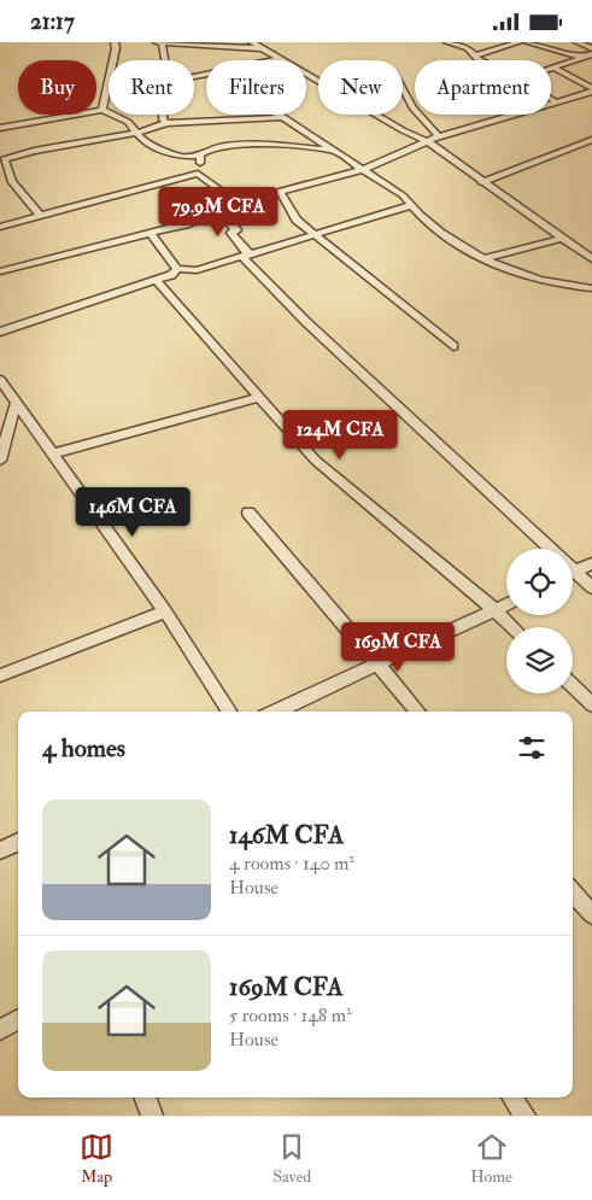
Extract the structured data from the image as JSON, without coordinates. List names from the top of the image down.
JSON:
{
  "page": {
    "status": "21:17",
    "chip": [
      "Buy",
      "Rent",
      "Filters",
      "New",
      "Apartment"
    ],
    "price": [
      "79.9M CFA",
      "124M CFA",
      "146M CFA",
      "169M CFA"
    ],
    "heading": "4 homes",
    "list": [
      {
        "name": "146M CFA",
        "note": "4 rooms · 140 m² · House"
      },
      {
        "name": "169M CFA",
        "note": "5 rooms · 148 m² · House"
      }
    ],
    "tabs": ["Map", "Saved", "Home"]
  }
}
